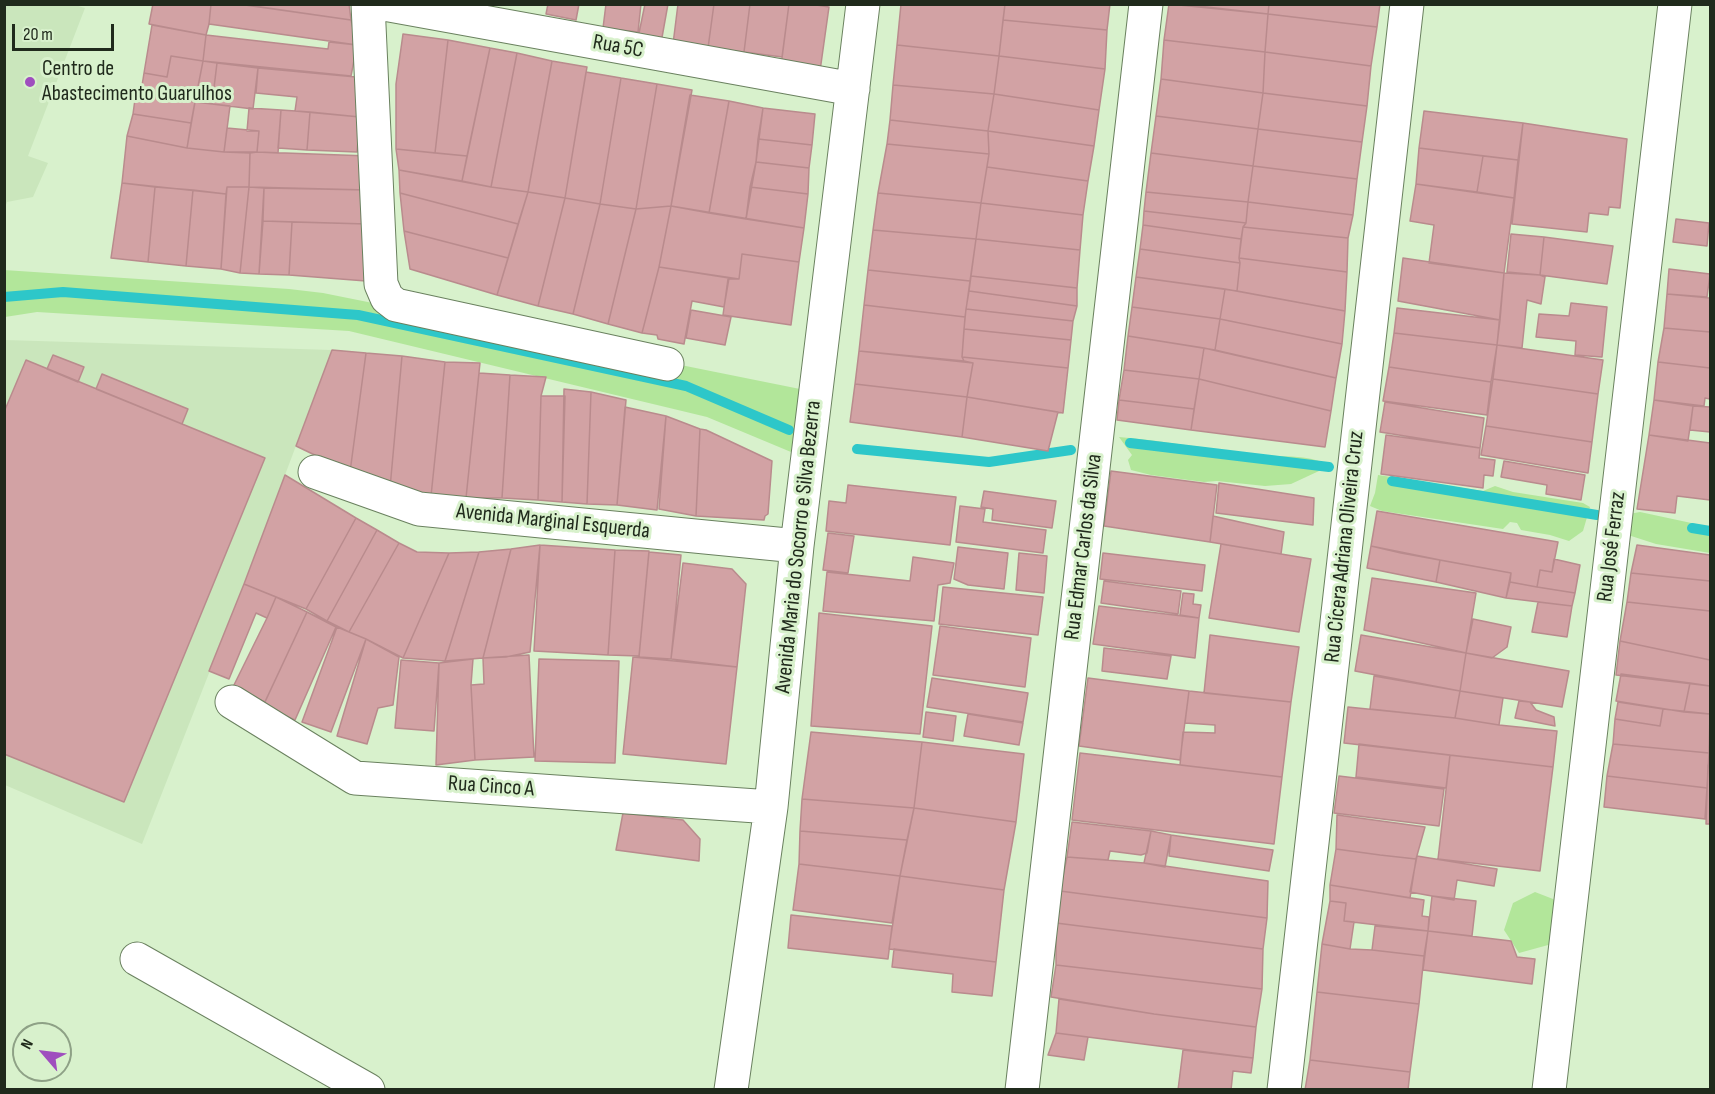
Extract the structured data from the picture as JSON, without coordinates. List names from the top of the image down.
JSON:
{
  "streets": {
    "street": [
      "Rua 5C",
      "Avenida Marginal Esquerda",
      "Avenida Maria do Socorro e Silva Bezerra",
      "Rua Edmar Carlos da Silva",
      "Rua Cícera Adriana Oliveira Cruz",
      "Rua José Ferraz",
      "Rua Cinco A"
    ]
  },
  "crossings": [
    ["Rua 5C", "Avenida Maria do Socorro e Silva Bezerra"],
    ["Avenida Marginal Esquerda", "Avenida Maria do Socorro e Silva Bezerra"],
    ["Avenida Maria do Socorro e Silva Bezerra", "Rua Cinco A"]
  ],
  "places": ["Centro de Abastecimento Guarulhos"],
  "scale_bar": "20 m",
  "north": "top left"
}
